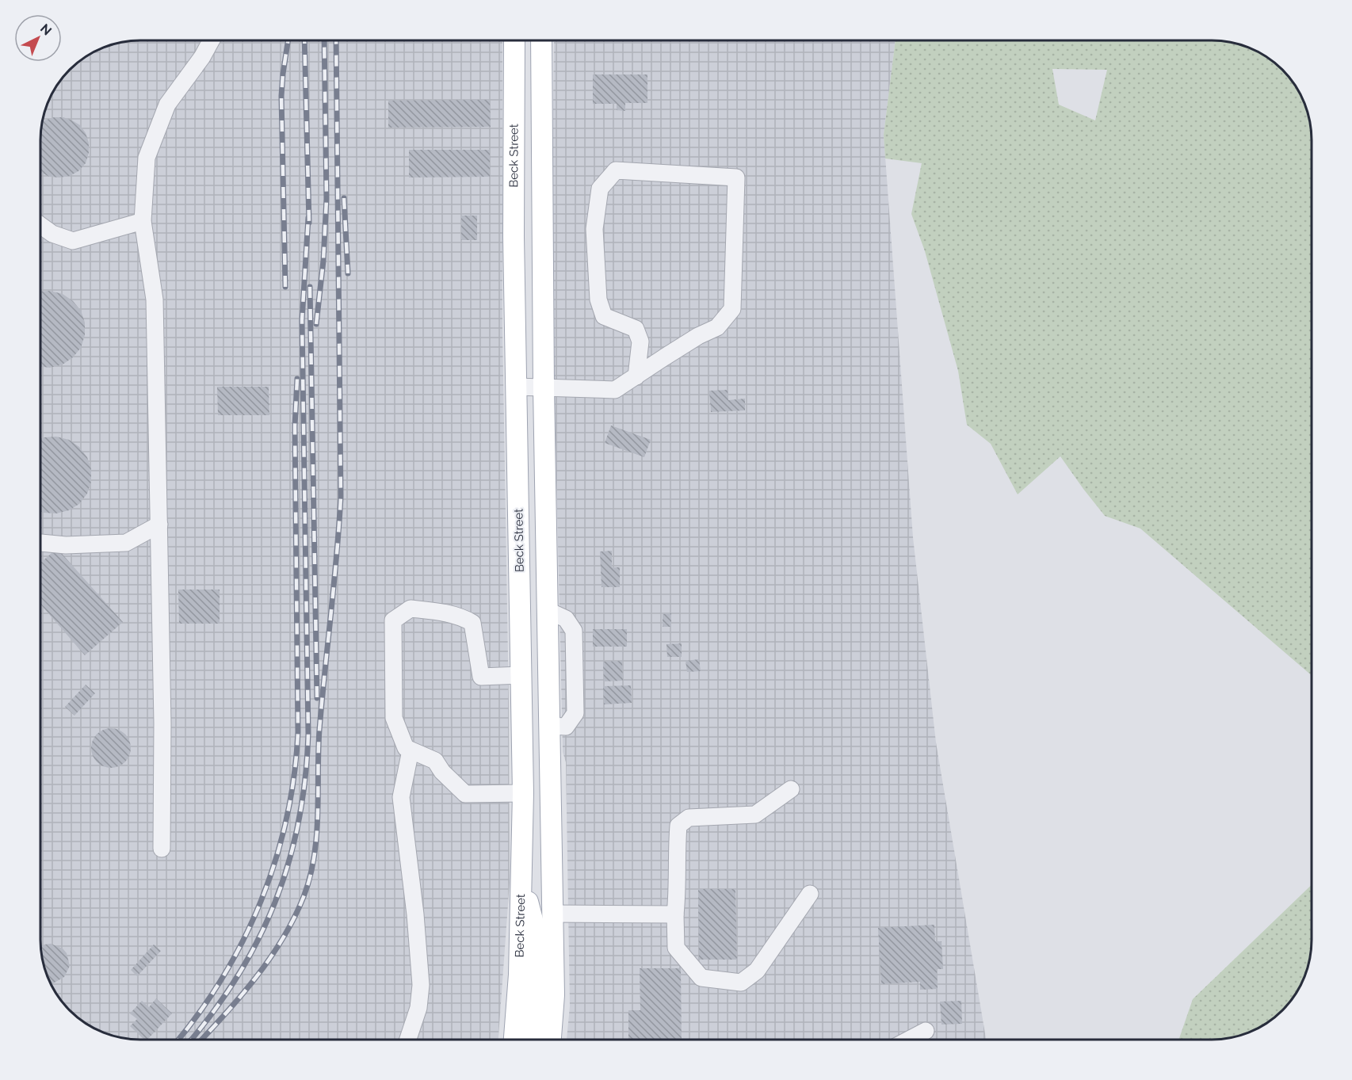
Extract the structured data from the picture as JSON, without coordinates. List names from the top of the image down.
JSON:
{
  "streets": {
    "main road": ["Beck Street"]
  },
  "north": "top right"
}
